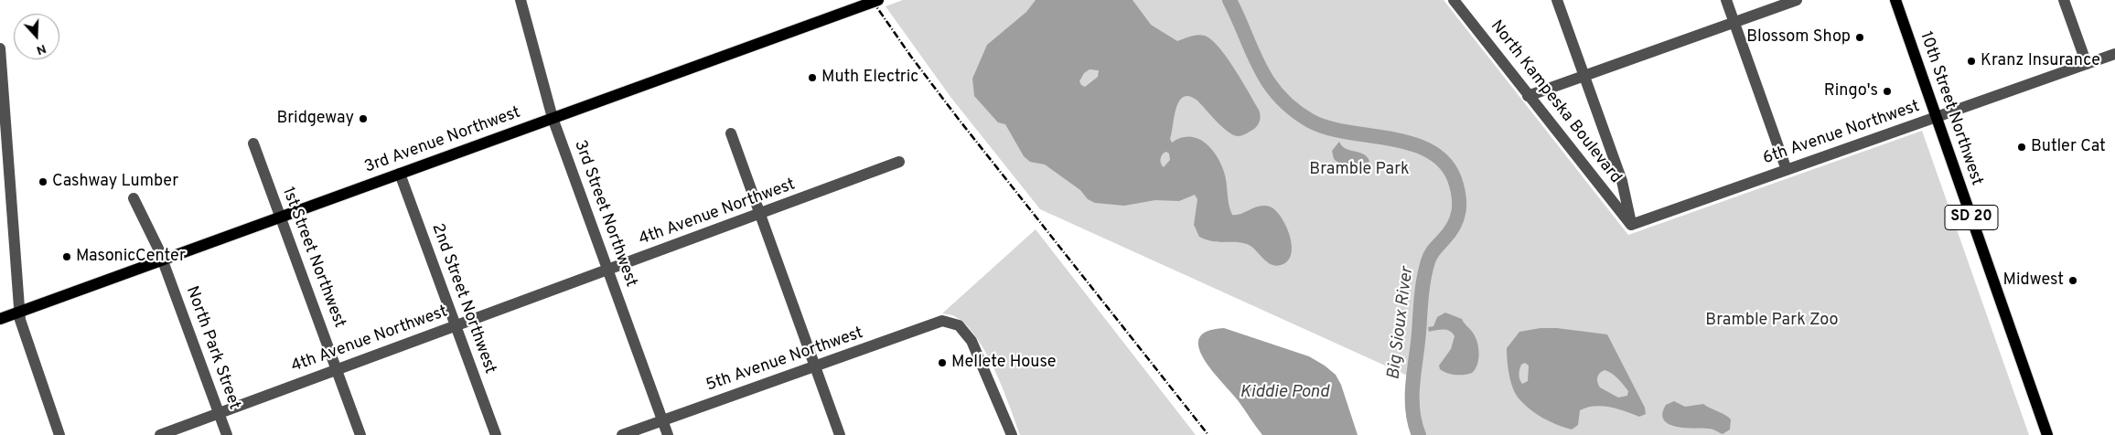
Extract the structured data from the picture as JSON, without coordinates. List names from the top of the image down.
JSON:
{
  "streets": {
    "main road": ["10th Street Northwest", "3rd Avenue Northwest", "SD 20"],
    "street": [
      "North Kampeska Boulevard",
      "6th Avenue Northwest",
      "4th Avenue Northwest",
      "3rd Street Northwest",
      "1st Street Northwest",
      "2nd Street Northwest",
      "North Park Street",
      "5th Avenue Northwest"
    ]
  },
  "crossings": [
    ["North Kampeska Boulevard", "6th Avenue Northwest"],
    ["10th Street Northwest", "6th Avenue Northwest"],
    ["3rd Avenue Northwest", "3rd Street Northwest"],
    ["3rd Avenue Northwest", "1st Street Northwest"],
    ["3rd Avenue Northwest", "2nd Street Northwest"],
    ["3rd Avenue Northwest", "North Park Street"],
    ["4th Avenue Northwest", "3rd Street Northwest"],
    ["4th Avenue Northwest", "1st Street Northwest"],
    ["4th Avenue Northwest", "2nd Street Northwest"],
    ["4th Avenue Northwest", "North Park Street"],
    ["3rd Street Northwest", "5th Avenue Northwest"]
  ],
  "water": ["Big Sioux River", "Kiddie Pond"],
  "parks": ["Bramble Park", "Bramble Park Zoo"],
  "places": [
    "Blossom Shop",
    "Kranz Insurance",
    "Muth Electric",
    "Ringo's",
    "Bridgeway",
    "Butler Cat",
    "Cashway Lumber",
    "MasonicCenter",
    "Midwest",
    "Mellete House"
  ],
  "north": "bottom"
}
